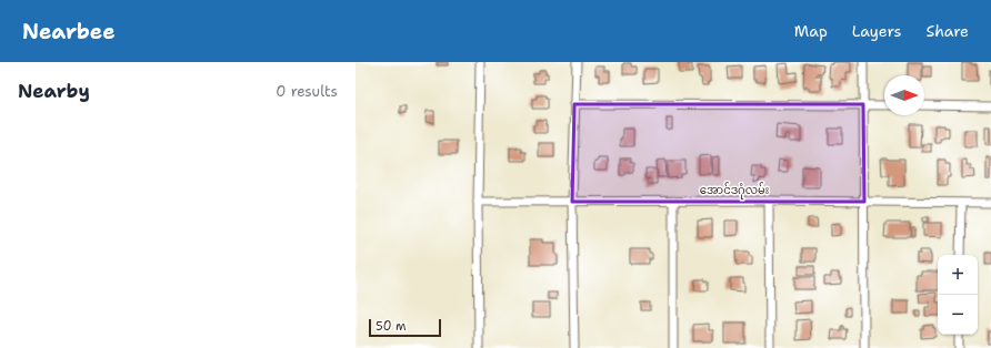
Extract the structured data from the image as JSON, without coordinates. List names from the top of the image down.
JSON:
{
  "streets": {
    "street": ["အောင်ဒဂုံလမ်း"]
  },
  "scale_bar": "50 m",
  "north": "right",
  "page": {
    "header": "Nearbee",
    "nav": ["Map", "Layers", "Share"],
    "heading": ["Nearby", "0 results"],
    "map_buttons": ["+", "−"],
    "scale": "50 m"
  }
}
